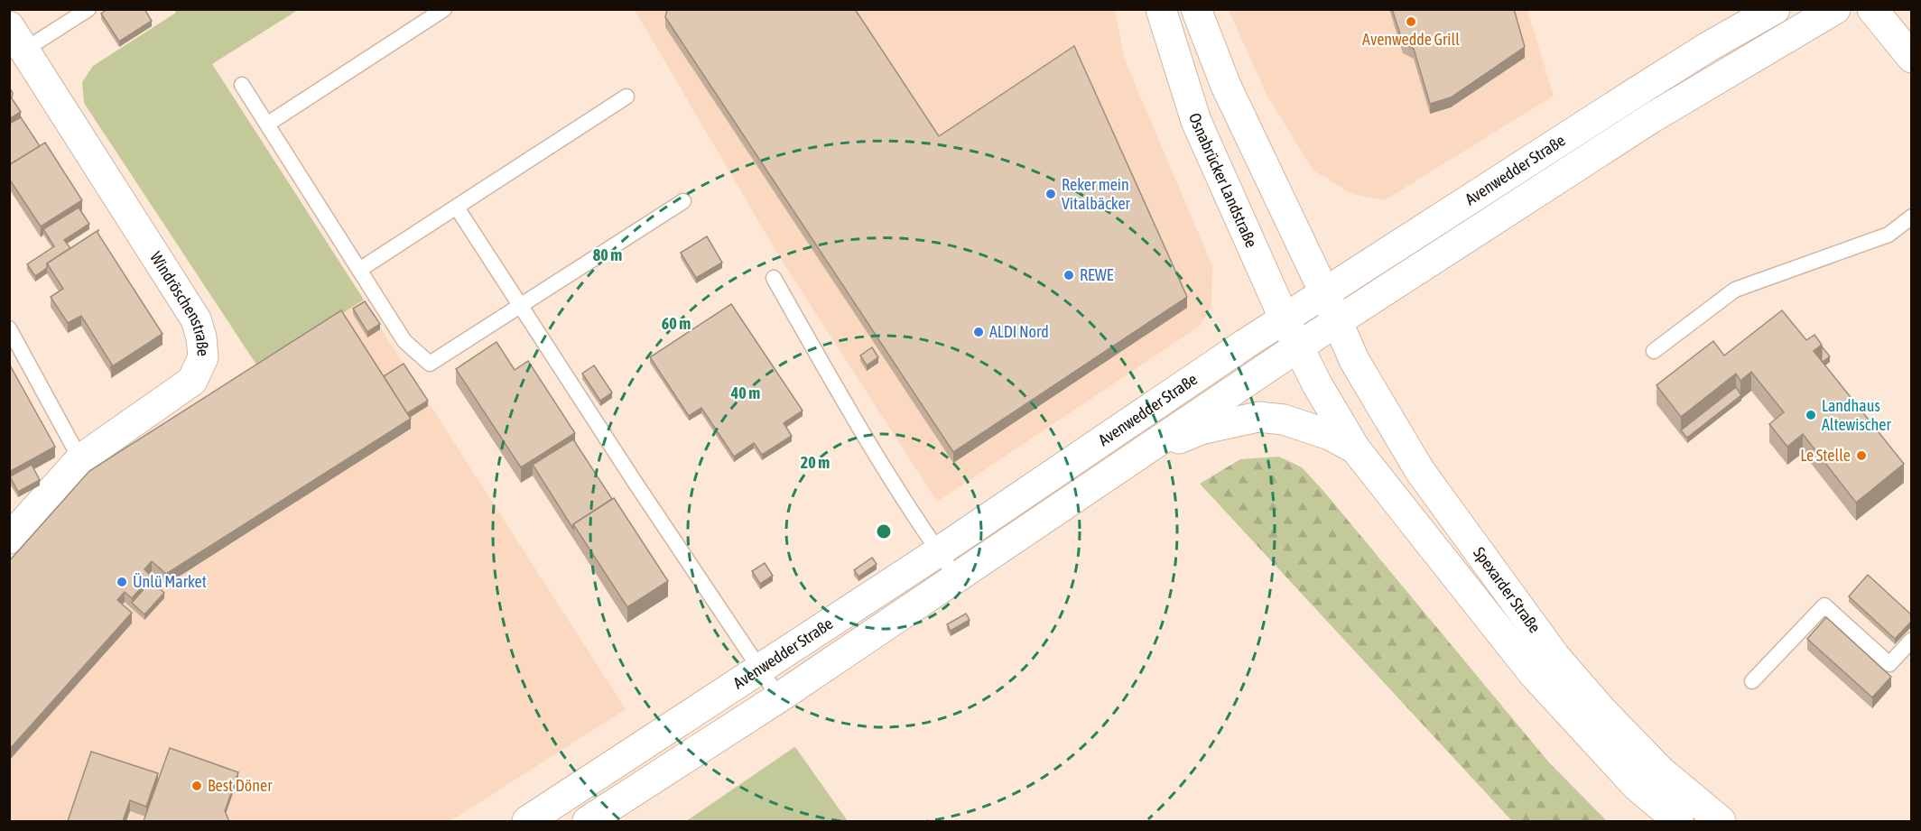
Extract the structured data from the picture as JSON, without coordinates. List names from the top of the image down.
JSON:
{
  "streets": {
    "main road": [
      "Avenwedder Straße",
      "Osnabrücker Landstraße",
      "Windröschenstraße",
      "Spexarder Straße"
    ]
  },
  "crossings": [
    ["Avenwedder Straße", "Osnabrücker Landstraße"],
    ["Avenwedder Straße", "Spexarder Straße"],
    ["Osnabrücker Landstraße", "Spexarder Straße"]
  ],
  "places": [
    "Avenwedde Grill",
    "Reker mein Vitalbäcker",
    "REWE",
    "ALDI Nord",
    "Landhaus Altewischer",
    "Le Stelle",
    "Ünlü Market",
    "Best Döner"
  ],
  "rings": [
    "80 m",
    "60 m",
    "40 m",
    "20 m"
  ]
}
